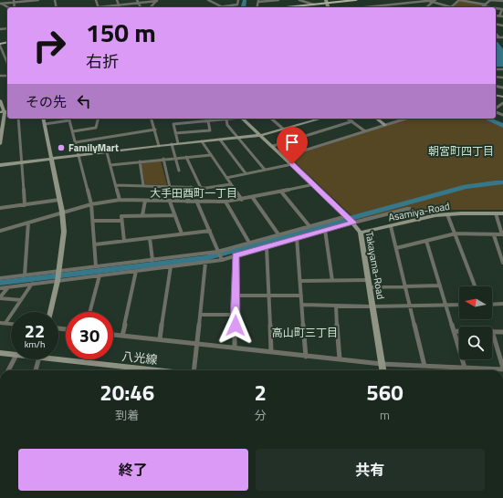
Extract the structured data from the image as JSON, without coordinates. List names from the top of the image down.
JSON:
{
  "streets": {
    "street": ["Asamiya-Road", "Takayama-Road", "八光線"]
  },
  "crossings": [
    ["Asamiya-Road", "Takayama-Road"]
  ],
  "districts": ["朝宮町四丁目", "大手田酉町一丁目", "高山町三丁目"],
  "places": ["FamilyMart"],
  "north": "left",
  "page": {
    "turn": ["150 m", "右折"],
    "then": "その先",
    "speed": "22 km/h",
    "limit": "30",
    "eta": [
      "20:46",
      "到着",
      "2",
      "分",
      "560",
      "m"
    ],
    "buttons": ["終了", "共有"]
  }
}
